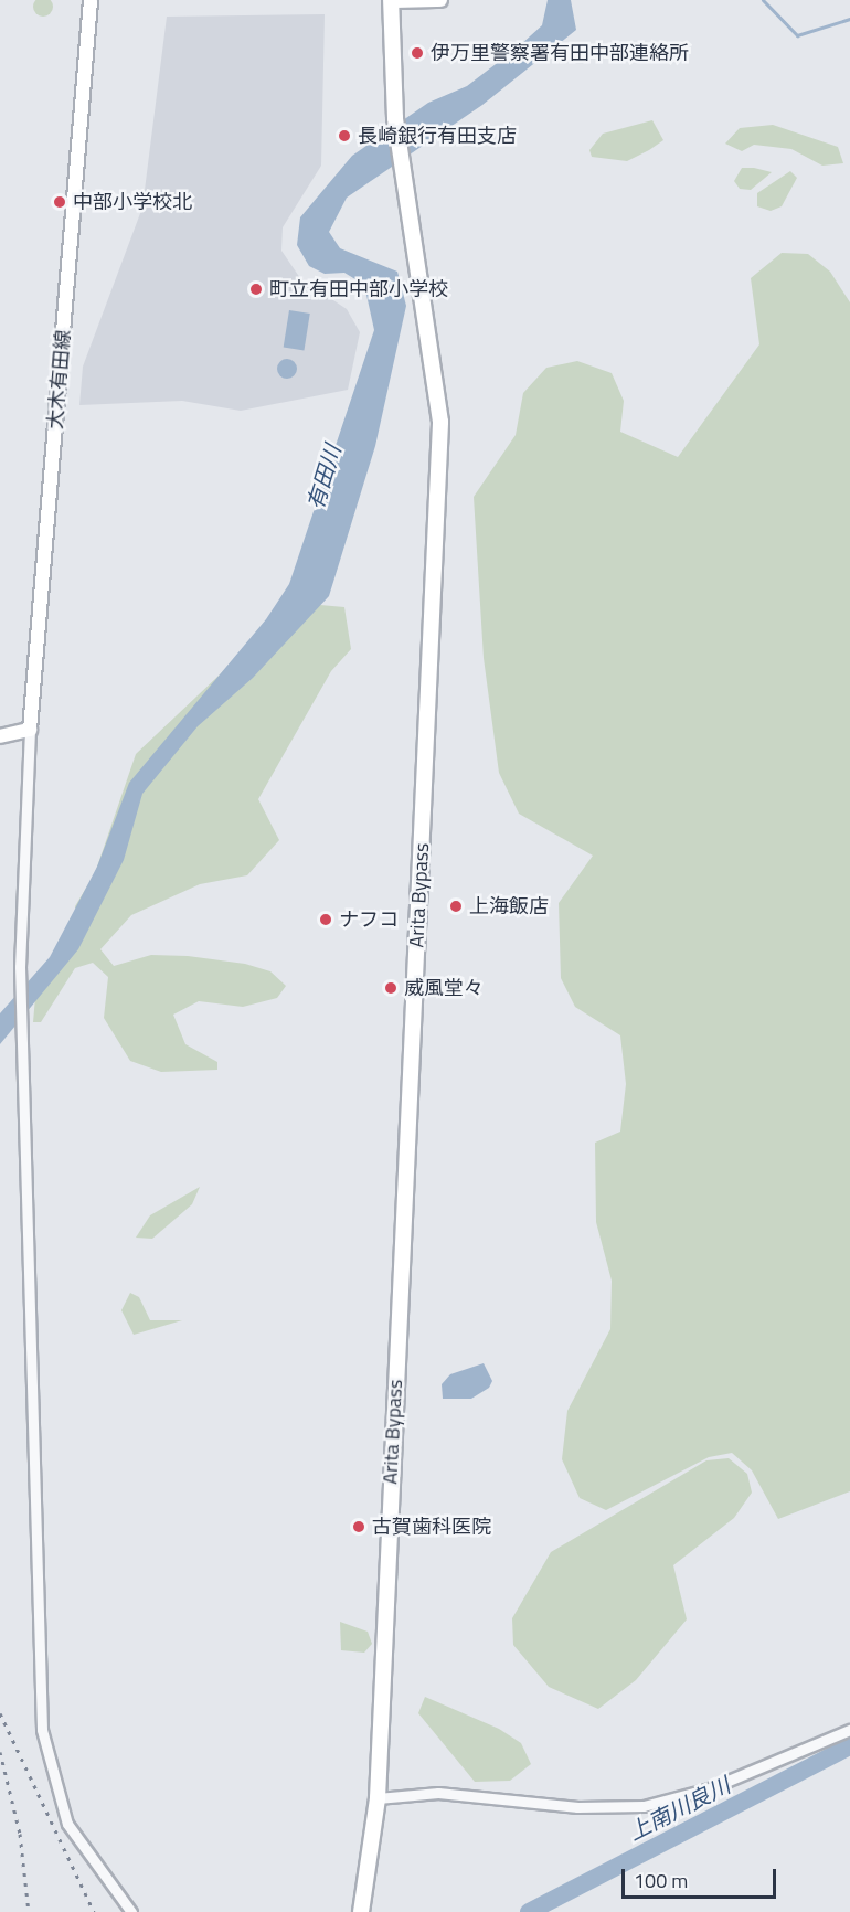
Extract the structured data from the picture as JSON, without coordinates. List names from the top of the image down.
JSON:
{
  "streets": {
    "highway": ["Arita Bypass"],
    "main road": ["大木有田線"]
  },
  "water": ["有田川", "上南川良川"],
  "places": [
    "伊万里警察署有田中部連絡所",
    "長崎銀行有田支店",
    "中部小学校北",
    "町立有田中部小学校",
    "上海飯店",
    "ナフコ",
    "威風堂々",
    "古賀歯科医院"
  ],
  "scale_bar": "100 m"
}
